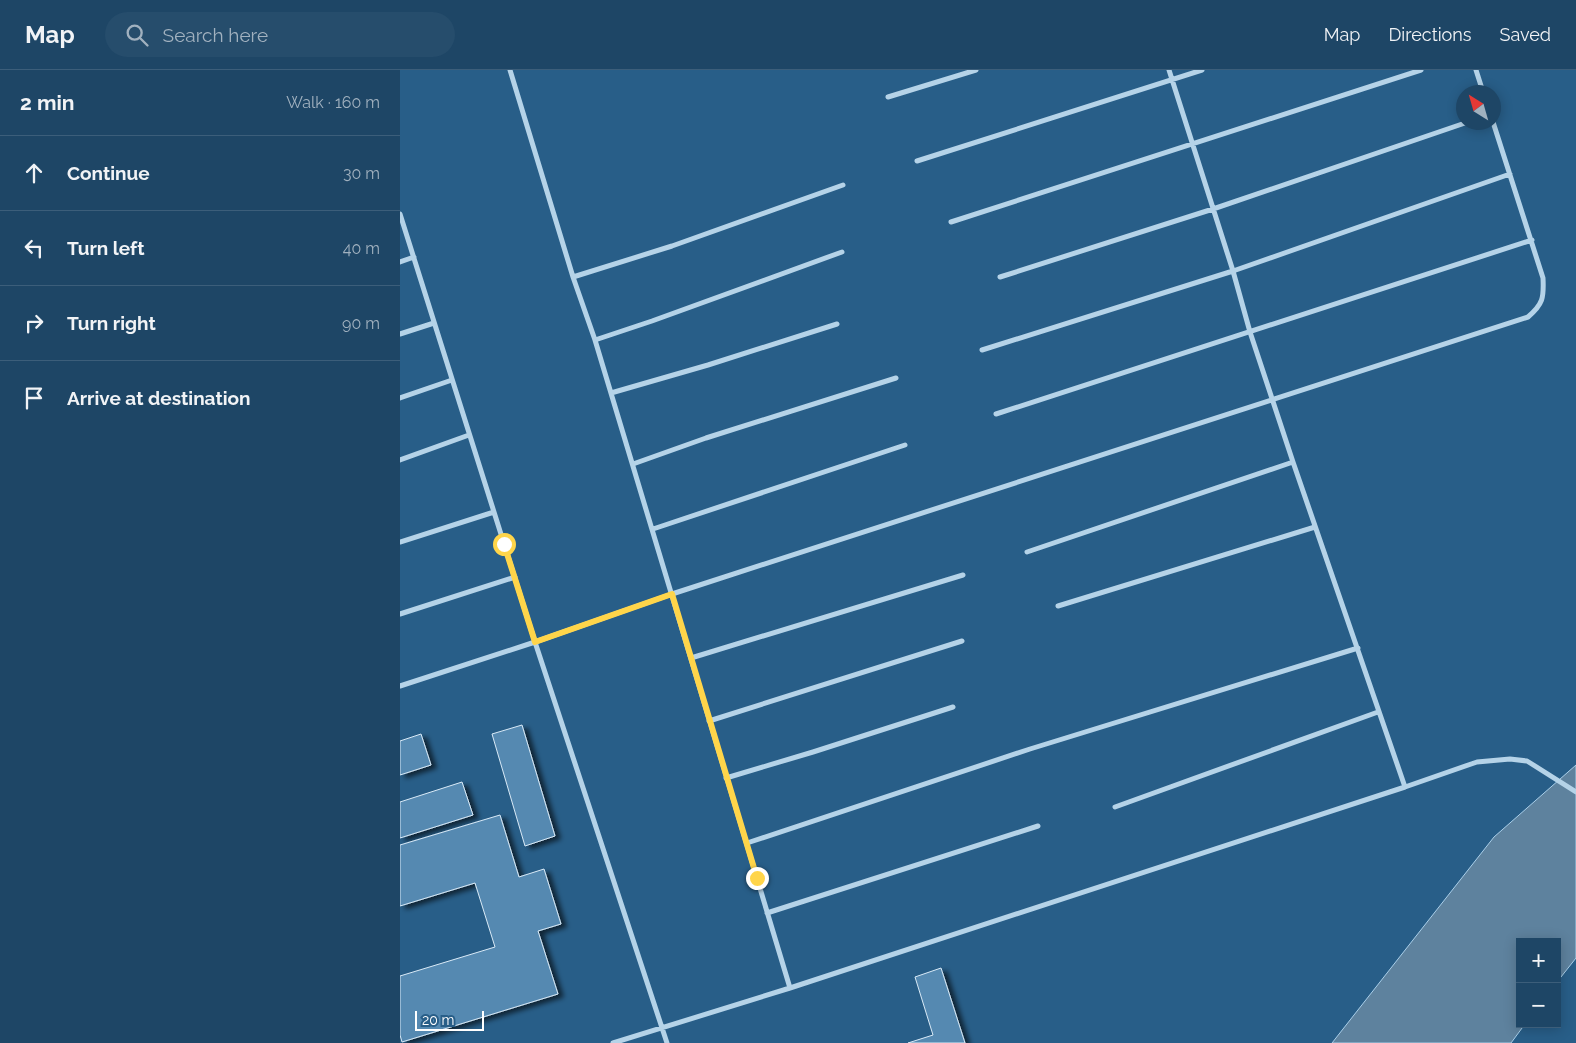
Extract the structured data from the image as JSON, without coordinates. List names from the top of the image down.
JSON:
{
  "scale_bar": "20 m",
  "north": "top left",
  "page": {
    "header": "Map",
    "search": "Search here",
    "nav": ["Map", "Directions", "Saved"],
    "heading": ["2 min", "Walk · 160 m"],
    "list": [
      ["Continue", "30 m"],
      ["Turn left", "40 m"],
      ["Turn right", "90 m"],
      "Arrive at destination"
    ],
    "map_buttons": ["+", "−"],
    "scale": "20 m"
  }
}
